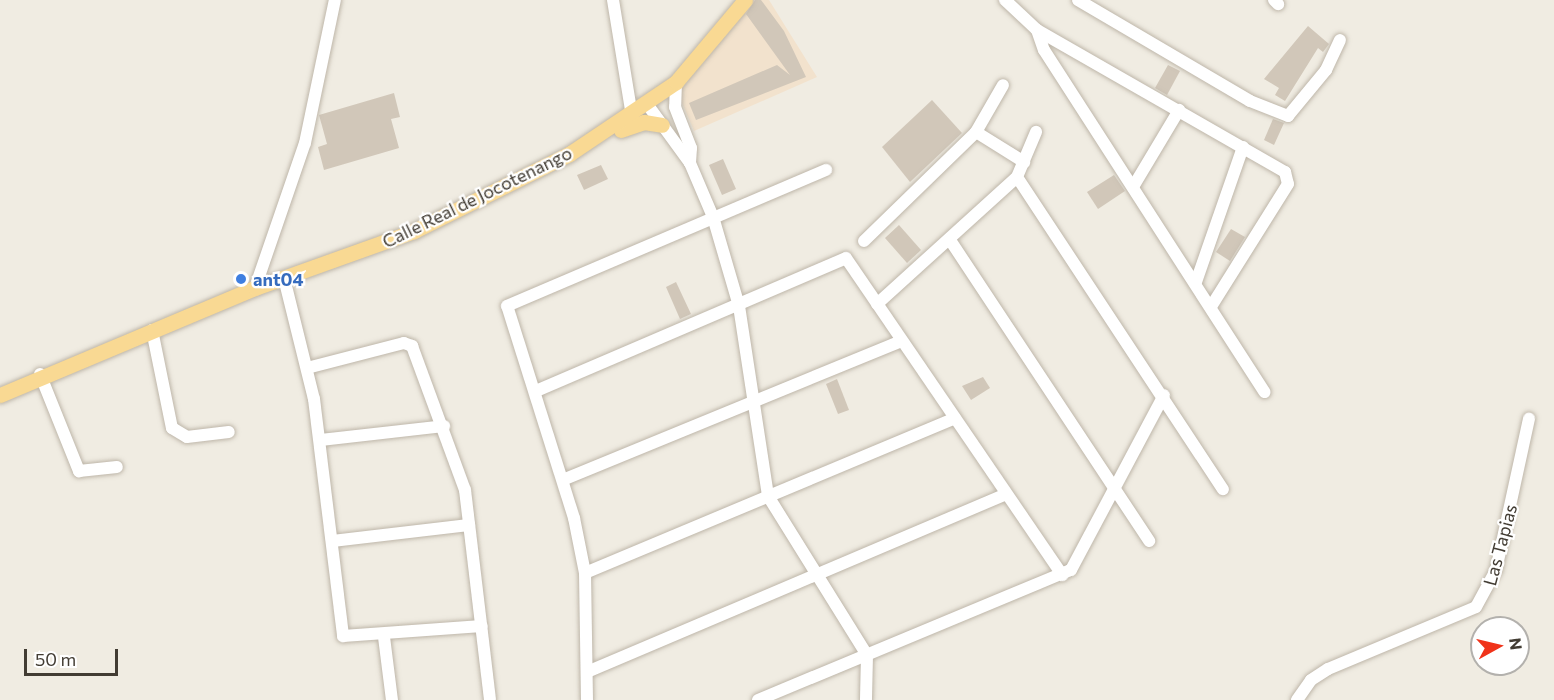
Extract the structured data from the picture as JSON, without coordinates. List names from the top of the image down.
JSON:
{
  "streets": {
    "main road": ["Calle Real de Jocotenango"],
    "street": ["Las Tapias"]
  },
  "places": ["ant04"],
  "scale_bar": "50 m",
  "north": "right"
}
